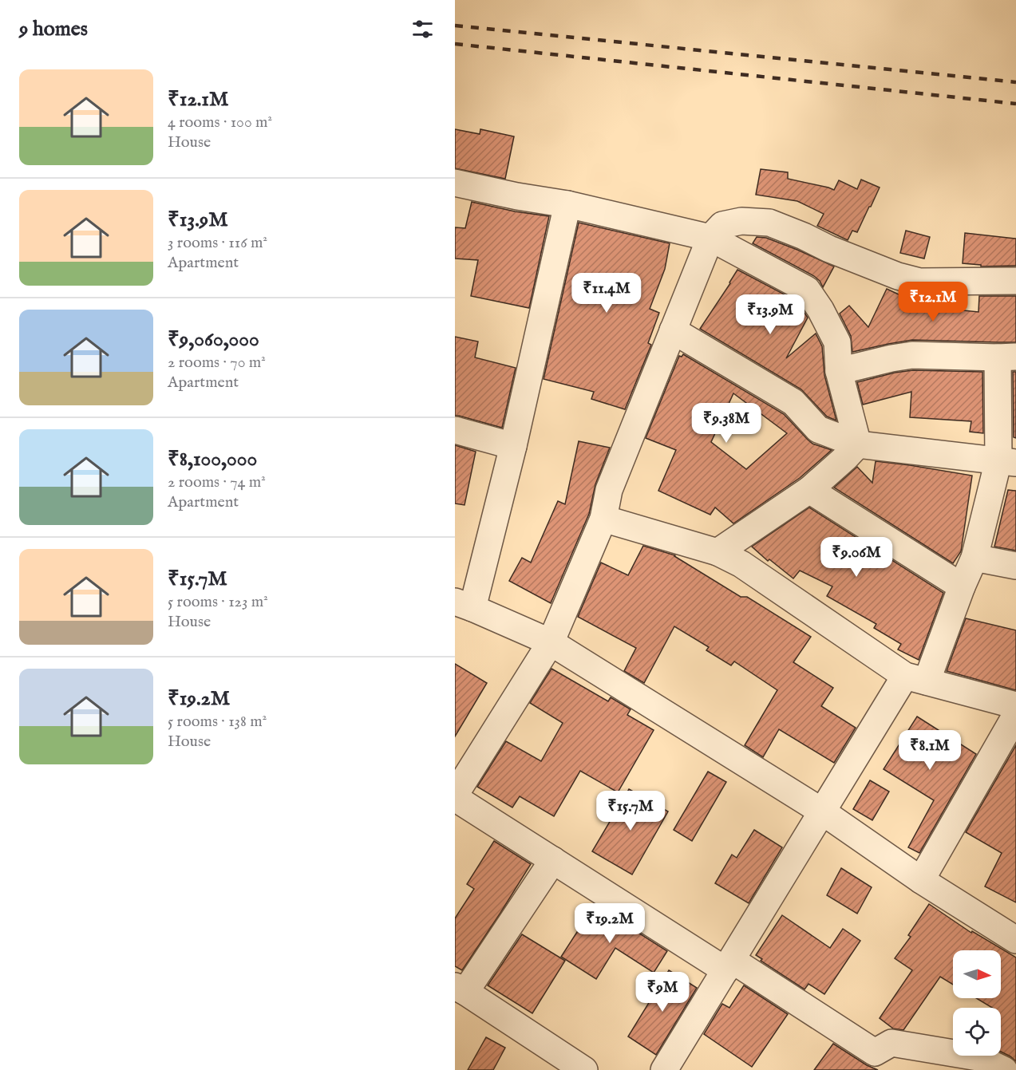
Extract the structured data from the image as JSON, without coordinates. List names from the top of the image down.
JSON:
{
  "north": "right",
  "page": {
    "heading": "9 homes",
    "list": [
      {
        "name": "₹12.1M",
        "note": "4 rooms · 100 m² · House"
      },
      {
        "name": "₹13.9M",
        "note": "3 rooms · 116 m² · Apartment"
      },
      {
        "name": "₹9,060,000",
        "note": "2 rooms · 70 m² · Apartment"
      },
      {
        "name": "₹8,100,000",
        "note": "2 rooms · 74 m² · Apartment"
      },
      {
        "name": "₹15.7M",
        "note": "5 rooms · 123 m² · House"
      },
      {
        "name": "₹19.2M",
        "note": "5 rooms · 138 m² · House"
      }
    ],
    "price": [
      "₹11.4M",
      "₹12.1M",
      "₹13.9M",
      "₹9.38M",
      "₹9.06M",
      "₹8.1M",
      "₹15.7M",
      "₹19.2M",
      "₹9M"
    ]
  }
}
